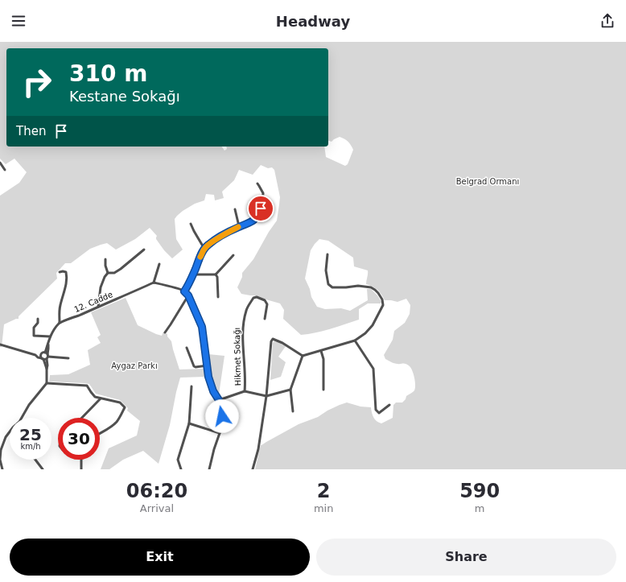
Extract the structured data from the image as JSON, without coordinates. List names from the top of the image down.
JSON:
{
  "streets": {
    "street": ["12. Cadde", "Hikmet Sokağı"]
  },
  "parks": ["Belgrad Ormanı", "Aygaz Parkı"],
  "page": {
    "header": "Headway",
    "turn": ["310 m", "Kestane Sokağı"],
    "then": "Then",
    "speed": "25 km/h",
    "limit": "30",
    "eta": [
      "06:20",
      "Arrival",
      "2",
      "min",
      "590",
      "m"
    ],
    "buttons": ["Exit", "Share"]
  }
}
